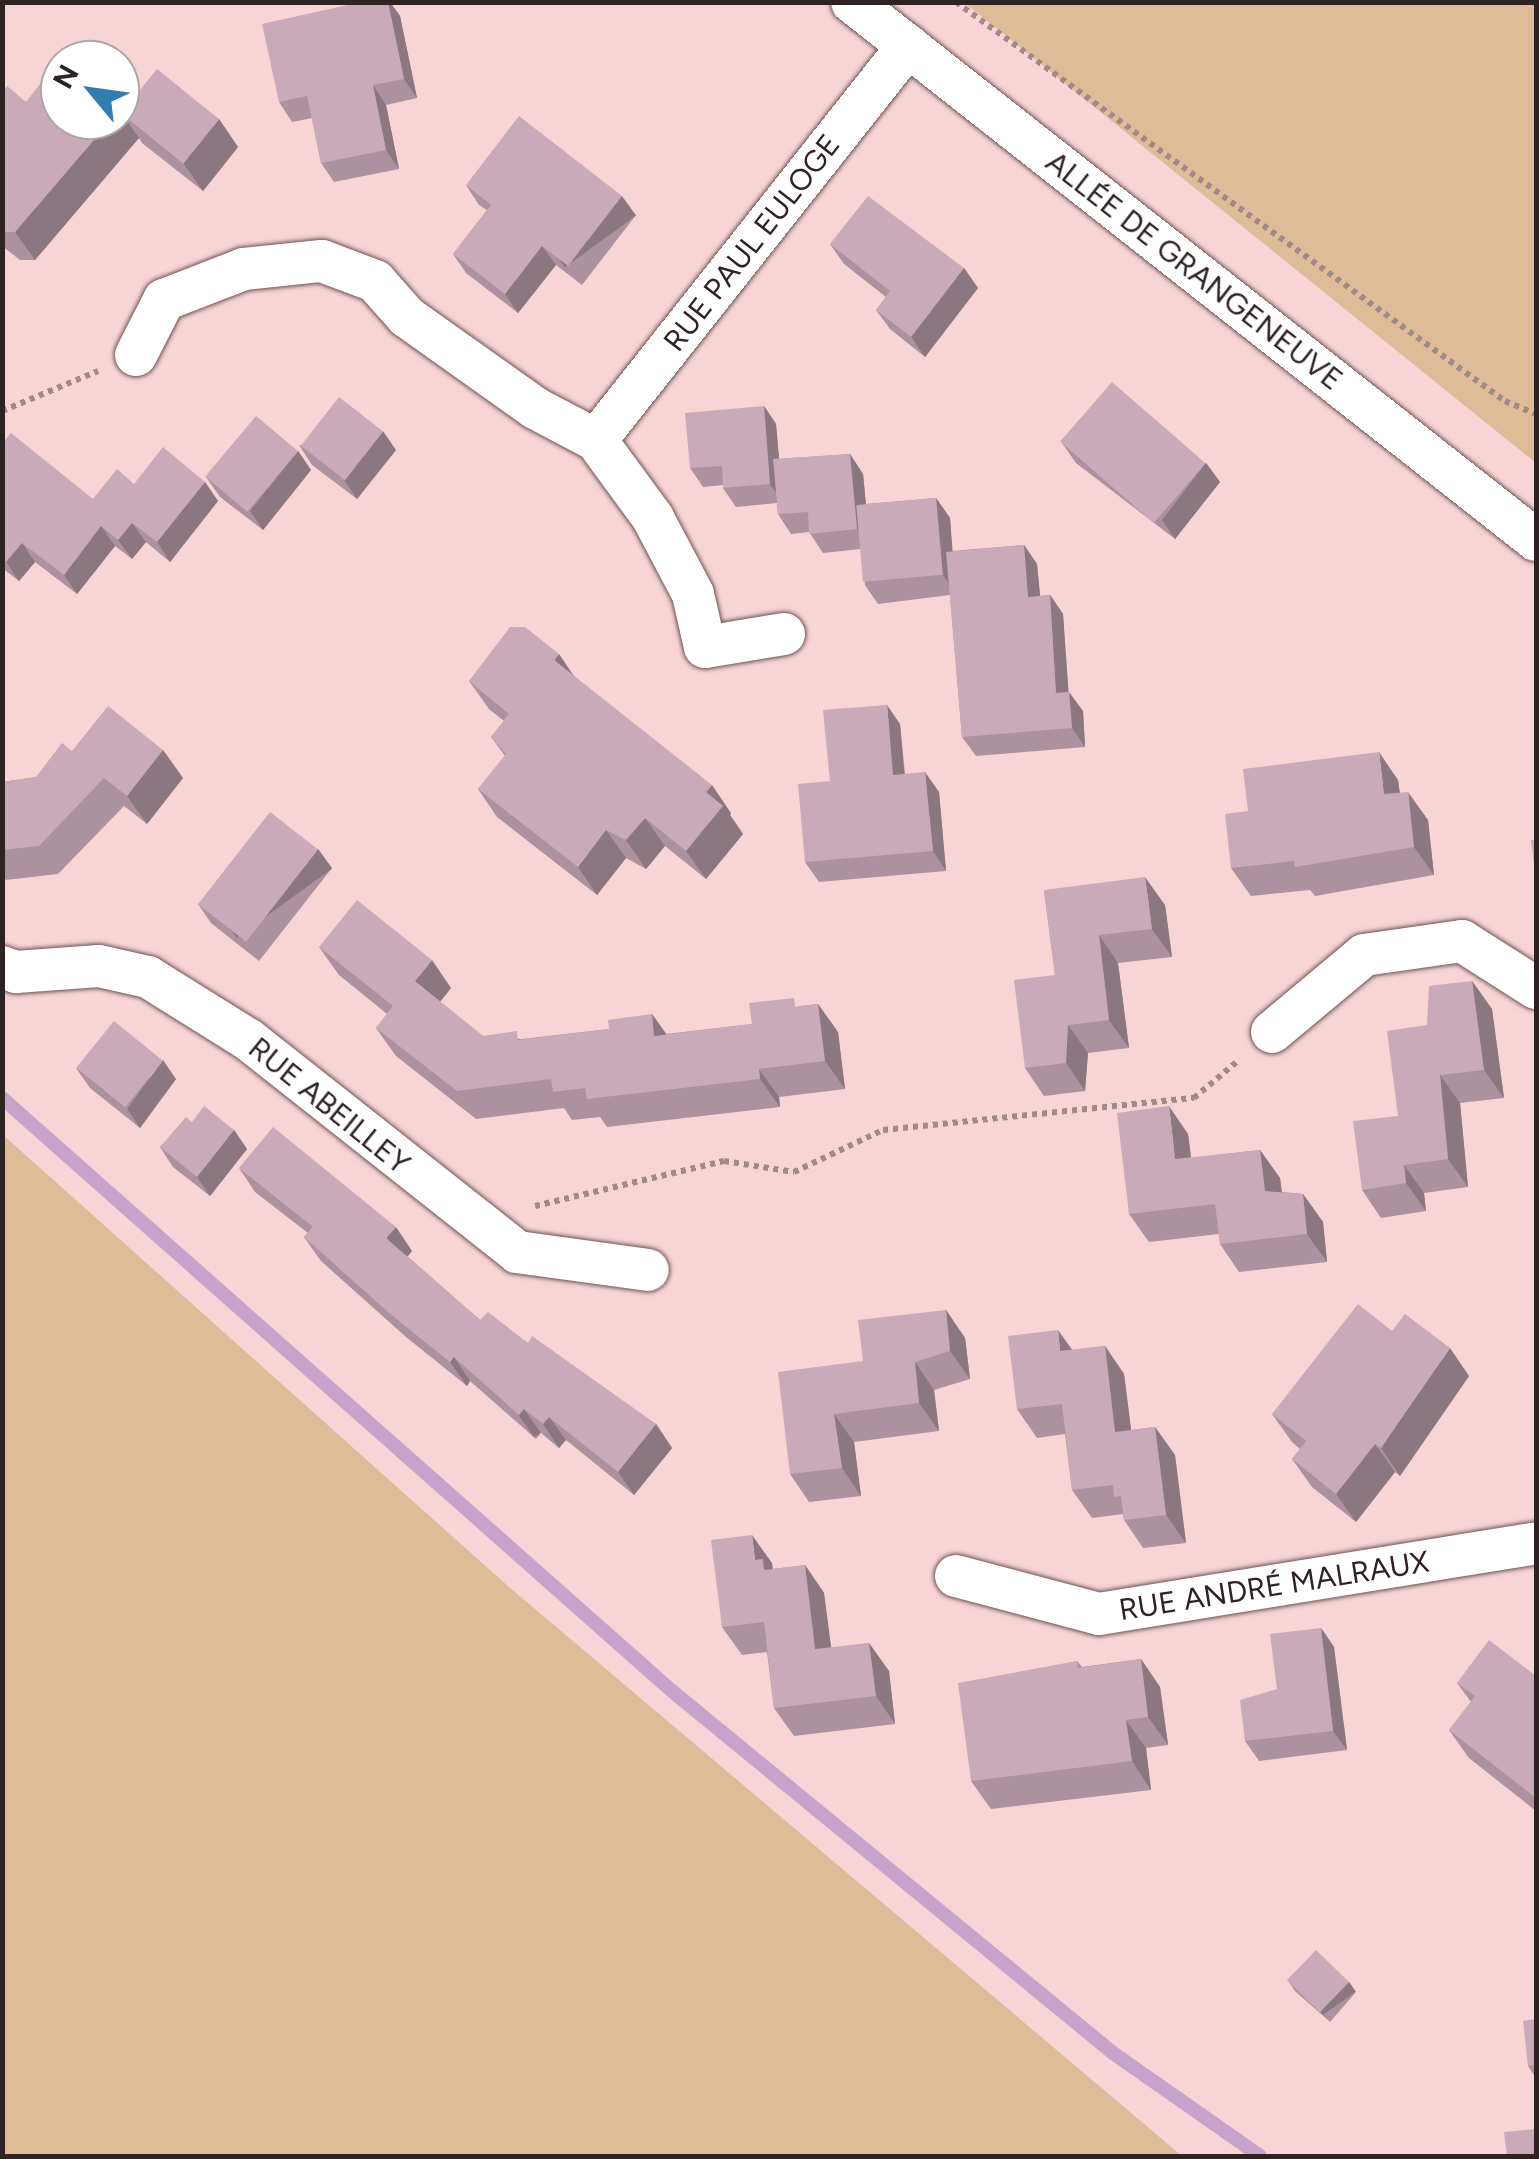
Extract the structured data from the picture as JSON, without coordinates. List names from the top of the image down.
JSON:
{
  "streets": {
    "street": [
      "RUE PAUL EULOGE",
      "ALLÉE DE GRANGENEUVE",
      "RUE ABEILLEY",
      "RUE ANDRÉ MALRAUX"
    ]
  },
  "crossings": [
    ["RUE PAUL EULOGE", "ALLÉE DE GRANGENEUVE"]
  ],
  "north": "top left"
}
